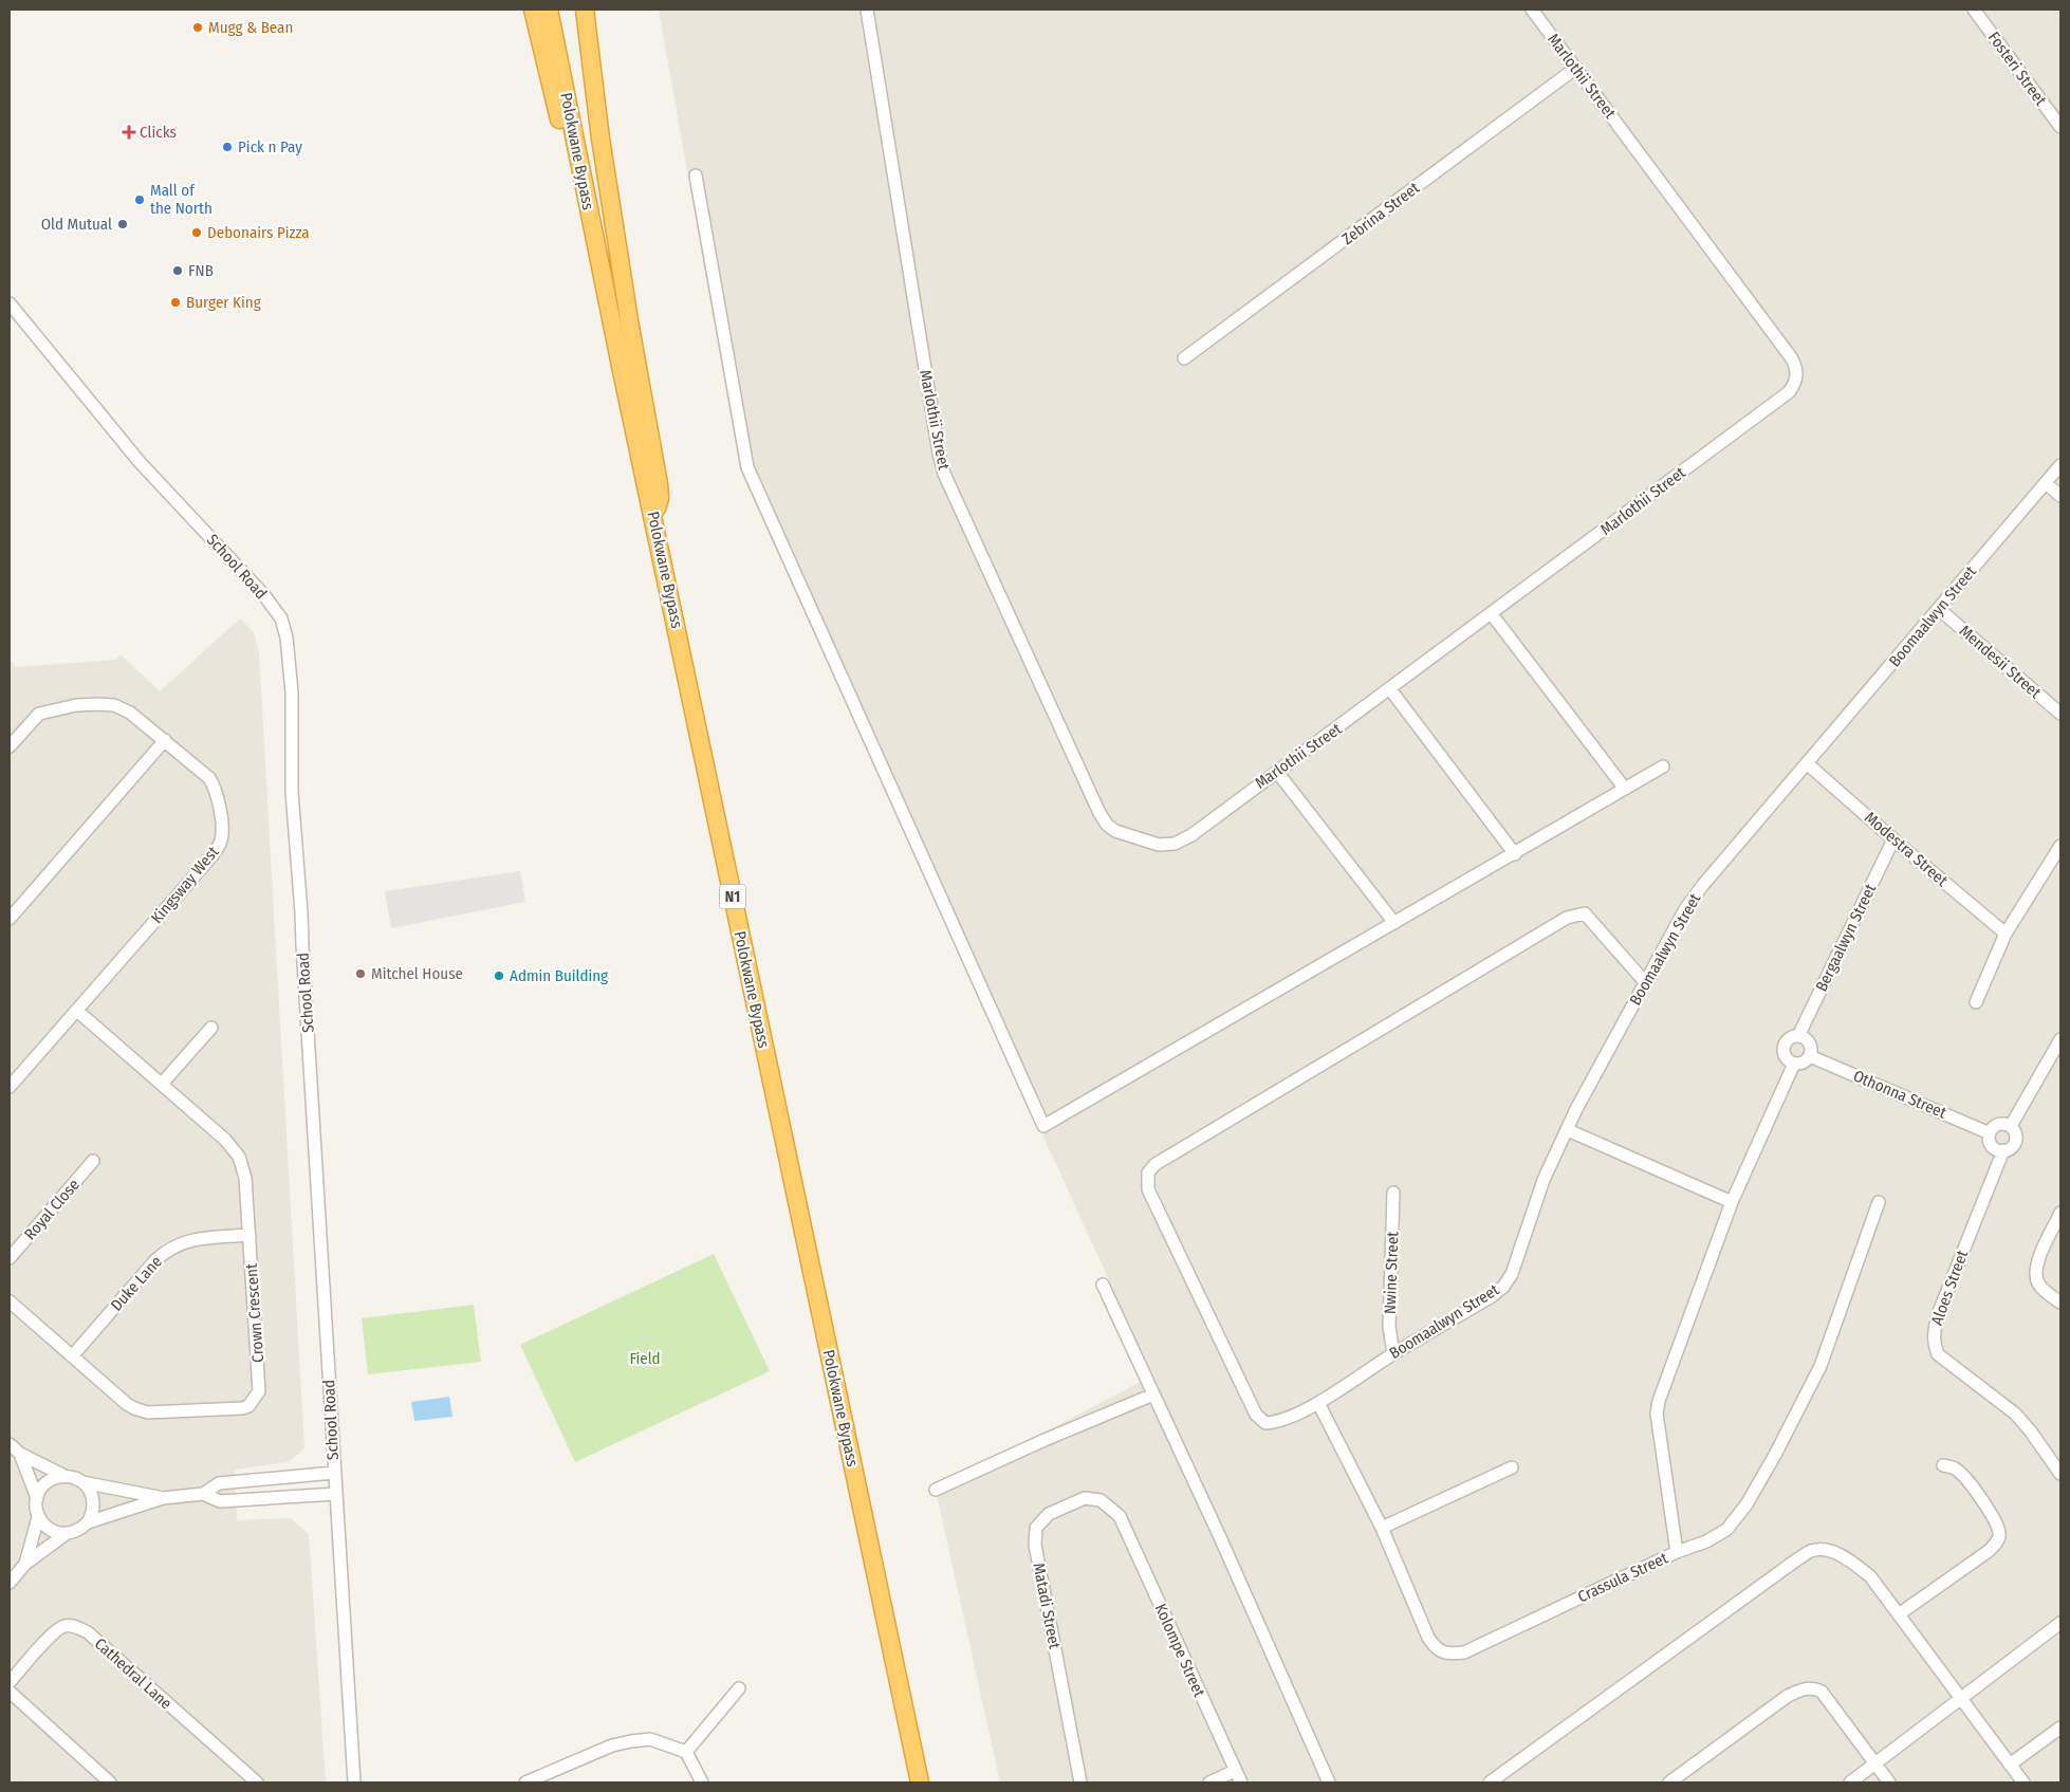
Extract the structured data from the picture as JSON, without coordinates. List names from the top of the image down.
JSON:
{
  "streets": {
    "highway": ["Polokwane Bypass", "N1"],
    "street": [
      "Fosteri Street",
      "Marlothii Street",
      "Zebrina Street",
      "School Road",
      "Boomaalwyn Street",
      "Mendesii Street",
      "Modestra Street",
      "Kingsway West",
      "Bergaalwyn Street",
      "Othonna Street",
      "Royal Close",
      "Nwine Street",
      "Duke Lane",
      "Aloes Street",
      "Crown Crescent",
      "Crassula Street",
      "Matadi Street",
      "Kolompe Street",
      "Cathedral Lane"
    ]
  },
  "crossings": [
    ["Marlothii Street", "Zebrina Street"],
    ["Boomaalwyn Street", "Mendesii Street"],
    ["Boomaalwyn Street", "Modestra Street"],
    ["Boomaalwyn Street", "Nwine Street"],
    ["Boomaalwyn Street", "Crassula Street"],
    ["Modestra Street", "Bergaalwyn Street"],
    ["Kingsway West", "Crown Crescent"],
    ["Bergaalwyn Street", "Othonna Street"],
    ["Othonna Street", "Aloes Street"],
    ["Duke Lane", "Crown Crescent"],
    ["Matadi Street", "Kolompe Street"]
  ],
  "parks": ["Field"],
  "places": {
    "other": [
      "Mugg & Bean",
      "Pick n Pay",
      "Mall of the North",
      "Old Mutual",
      "Debonairs Pizza",
      "FNB",
      "Burger King",
      "Mitchel House",
      "Admin Building"
    ],
    "health": ["Clicks"]
  }
}
